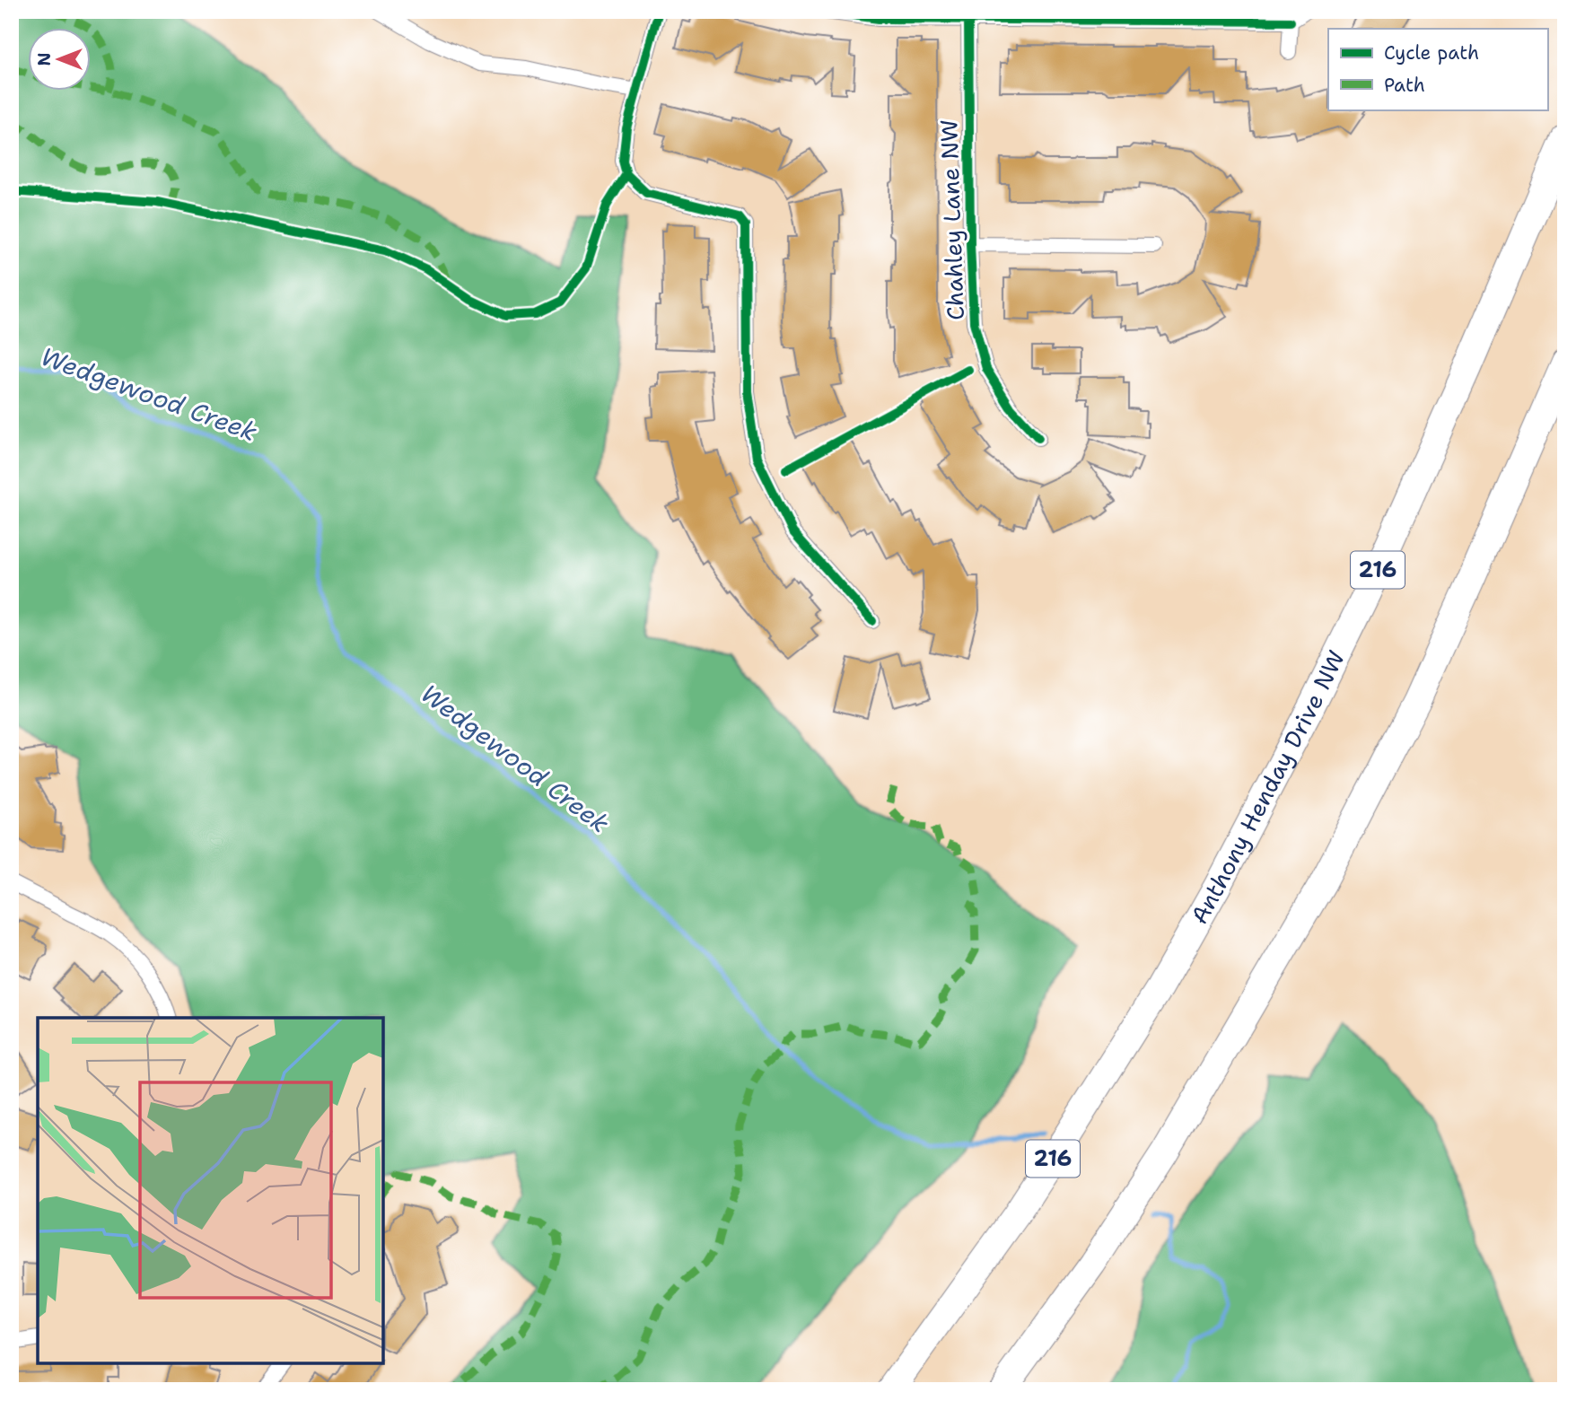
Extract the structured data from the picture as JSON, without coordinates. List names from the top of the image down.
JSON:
{
  "streets": {
    "highway": ["216", "Anthony Henday Drive NW"],
    "street": ["Chahley Lane NW"]
  },
  "water": ["Wedgewood Creek"],
  "legend": ["Cycle path", "Path"],
  "north": "left"
}
